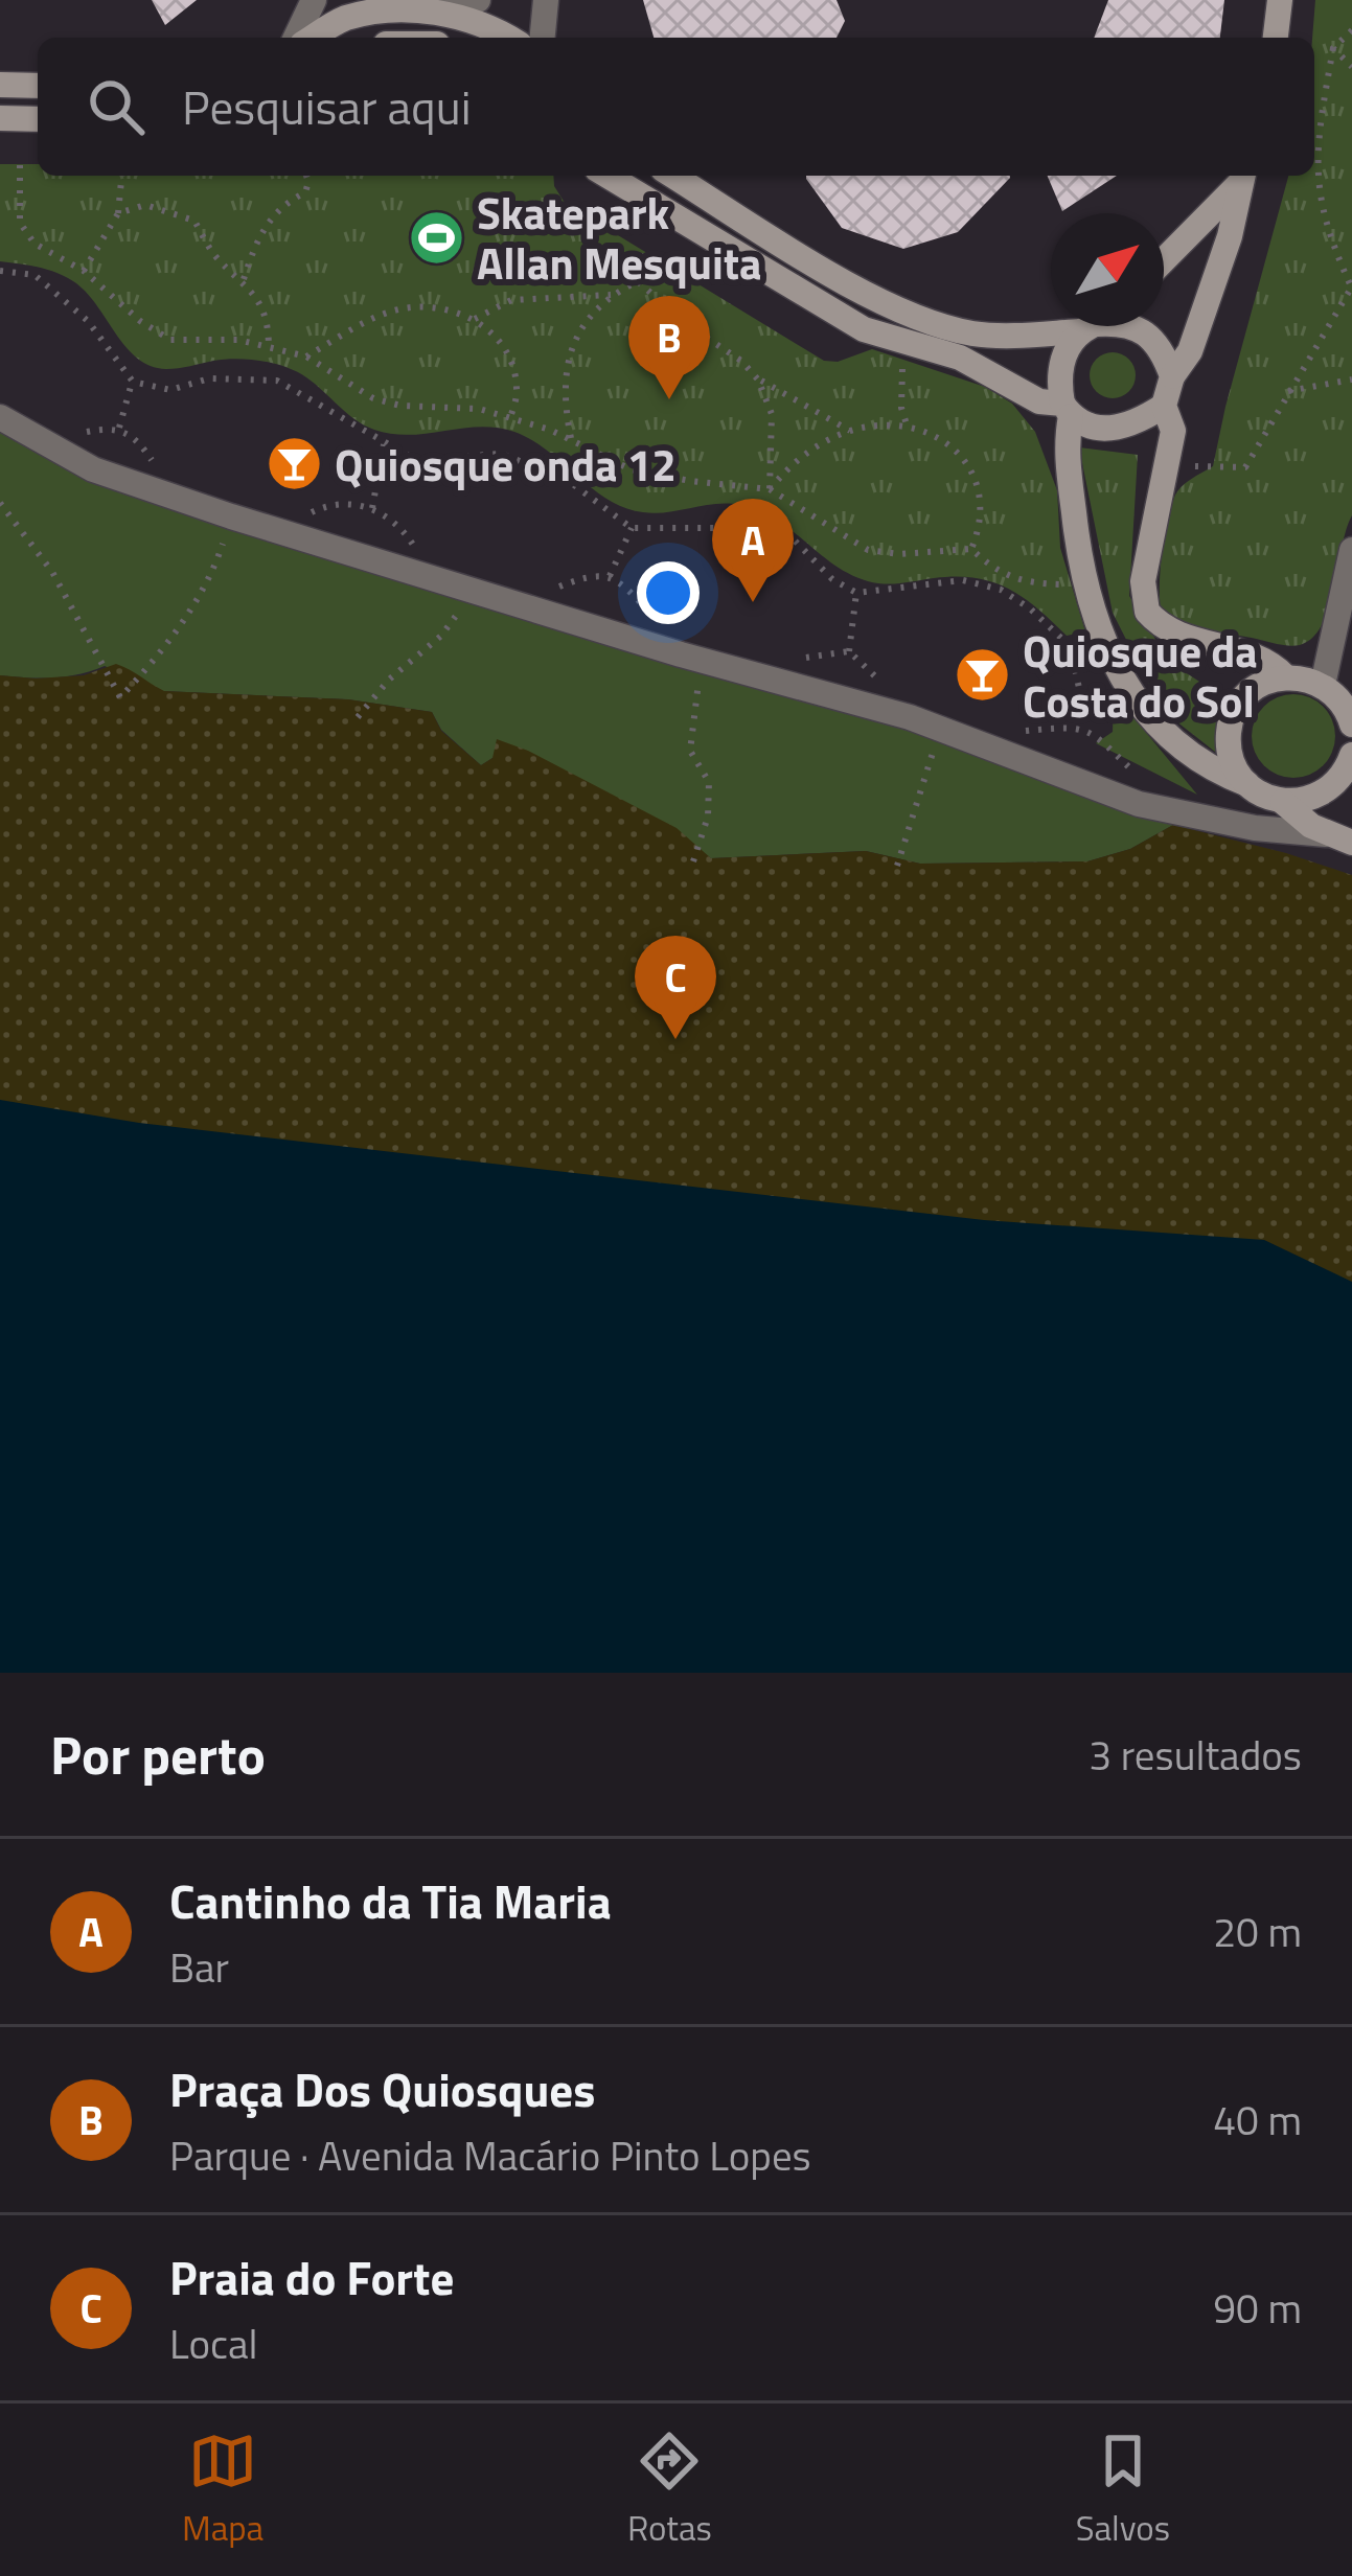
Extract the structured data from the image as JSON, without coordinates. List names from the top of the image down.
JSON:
{
  "places": {
    "sports": ["Skatepark Allan Mesquita"],
    "bar": ["Quiosque onda 12", "Quiosque da Costa do Sol"]
  },
  "north": "top right",
  "page": {
    "search": "Pesquisar aqui",
    "pins": ["B", "A", "C"],
    "heading": ["Por perto", "3 resultados"],
    "list": [
      {
        "mark": "A",
        "name": "Cantinho da Tia Maria",
        "note": "Bar",
        "value": "20 m"
      },
      {
        "mark": "B",
        "name": "Praça Dos Quiosques",
        "note": "Parque · Avenida Macário Pinto Lopes",
        "value": "40 m"
      },
      {
        "mark": "C",
        "name": "Praia do Forte",
        "note": "Local",
        "value": "90 m"
      }
    ],
    "nav": ["Mapa", "Rotas", "Salvos"]
  }
}
